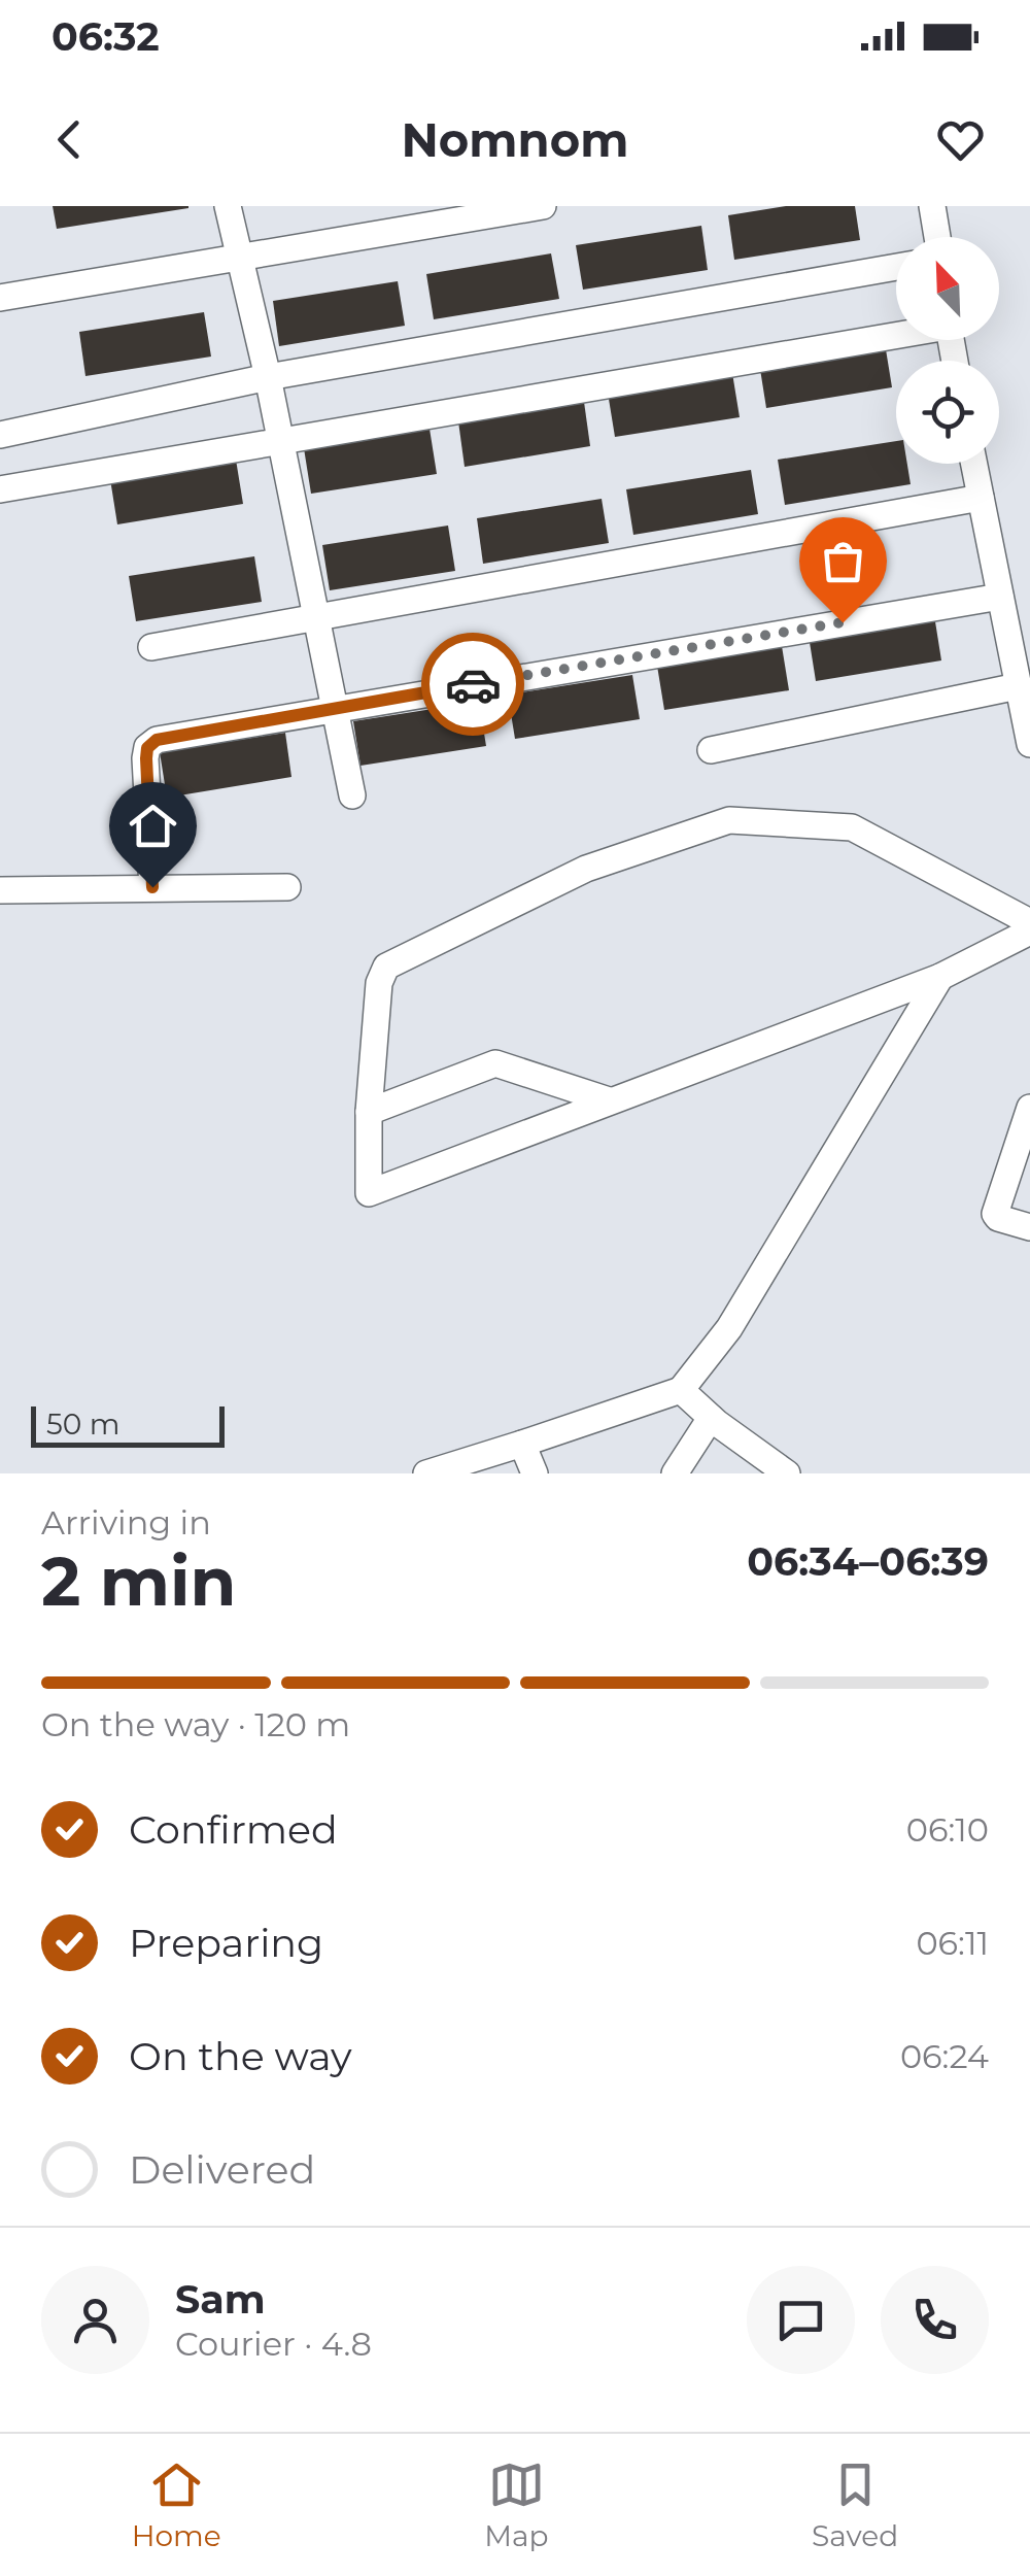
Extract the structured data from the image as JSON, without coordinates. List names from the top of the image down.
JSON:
{
  "scale_bar": "50 m",
  "north": "top left",
  "page": {
    "status": "06:32",
    "header": "Nomnom",
    "scale": "50 m",
    "heading": ["2 min", "Arriving in", "06:34–06:39"],
    "panel": ["Sam", "Courier · 4.8"],
    "bar": "On the way · 120 m",
    "list": [
      ["Confirmed", "06:10"],
      ["Preparing", "06:11"],
      ["On the way", "06:24"],
      "Delivered"
    ],
    "tabs": ["Home", "Map", "Saved"]
  }
}
